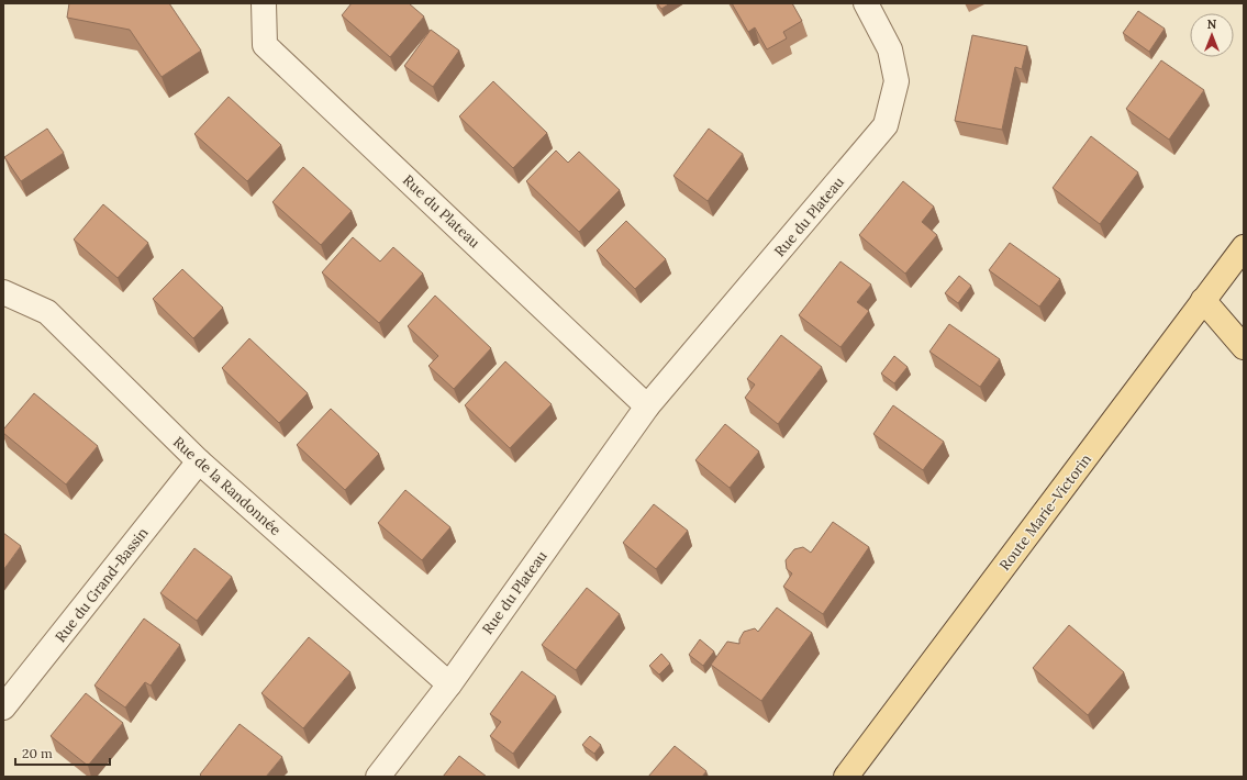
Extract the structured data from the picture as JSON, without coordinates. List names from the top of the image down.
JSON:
{
  "streets": {
    "main road": ["Route Marie-Victorin"],
    "street": ["Rue du Plateau", "Rue de la Randonnée", "Rue du Grand-Bassin"]
  },
  "crossings": [
    ["Rue du Plateau", "Rue de la Randonnée"],
    ["Rue de la Randonnée", "Rue du Grand-Bassin"]
  ],
  "scale_bar": "20 m",
  "north": "top"
}
